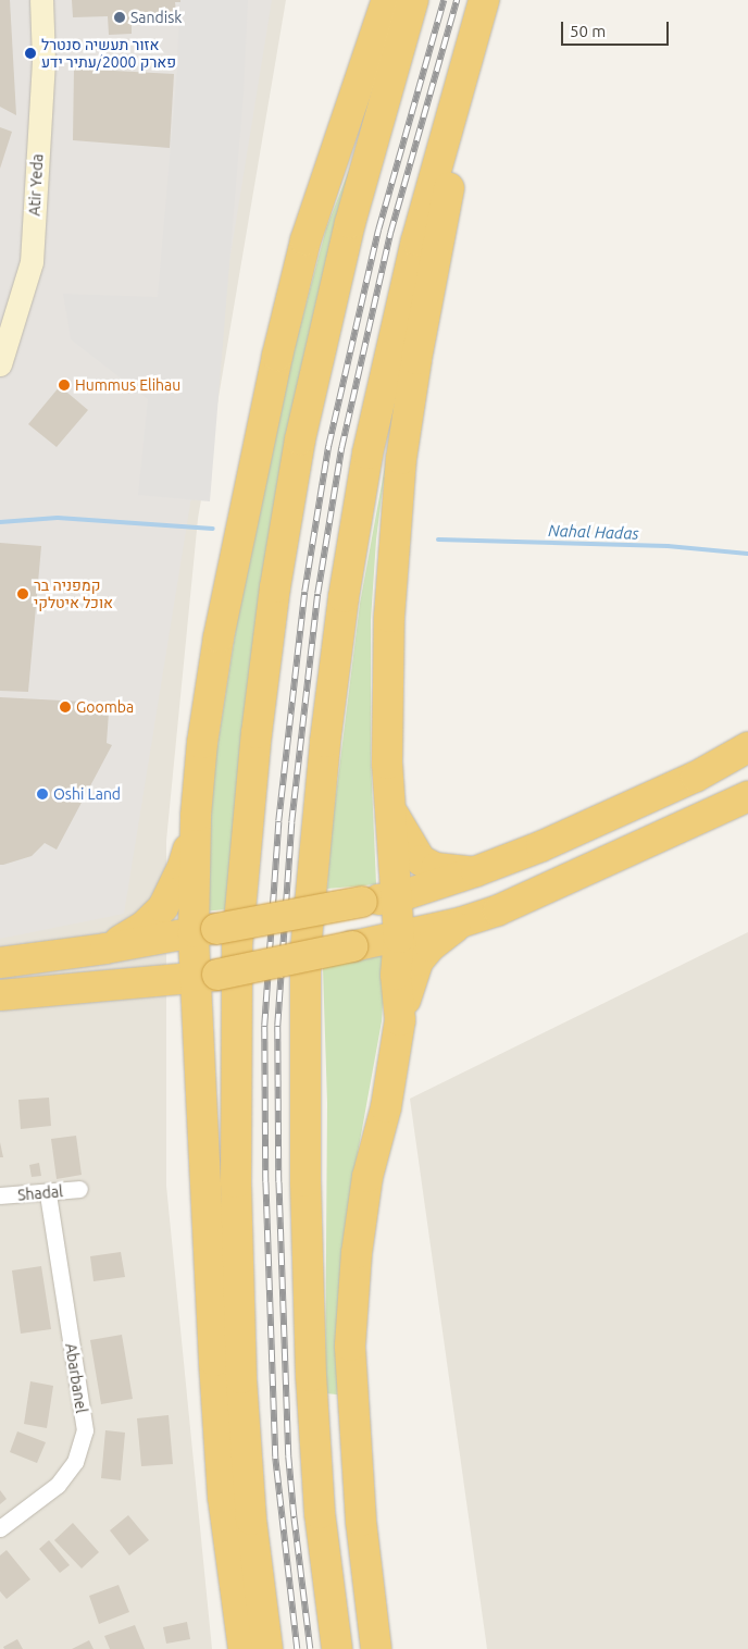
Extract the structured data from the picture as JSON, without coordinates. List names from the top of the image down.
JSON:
{
  "streets": {
    "street": ["Atir Yeda", "Shadal", "Abarbanel"]
  },
  "crossings": [
    ["Shadal", "Abarbanel"]
  ],
  "water": ["Nahal Hadas"],
  "places": [
    "Sandisk",
    "אזור תעשיה סנטרל פארק 2000/עתיר ידע",
    "Hummus Elihau",
    "קמפניה בר אוכל איטלקי",
    "Goomba",
    "Oshi Land"
  ],
  "scale_bar": "50 m"
}
